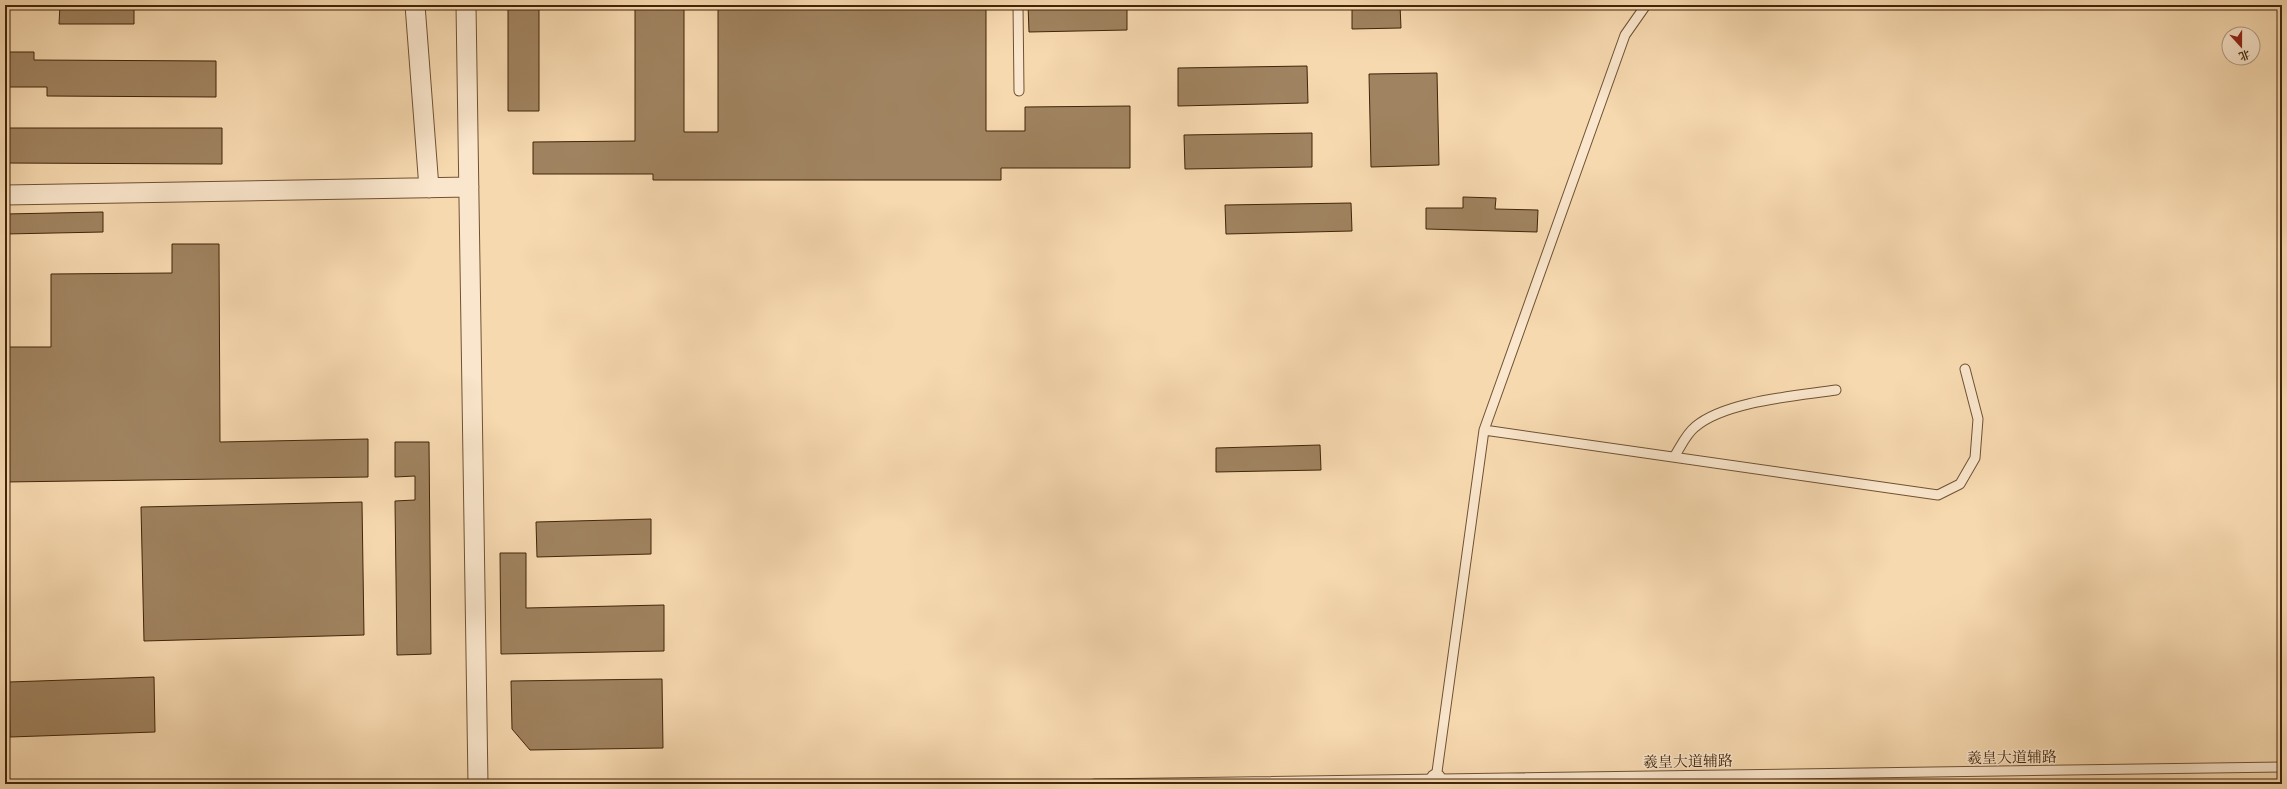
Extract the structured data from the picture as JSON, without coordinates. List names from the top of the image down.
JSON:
{
  "streets": {
    "lane": ["羲皇大道辅路"]
  },
  "north": "bottom"
}
